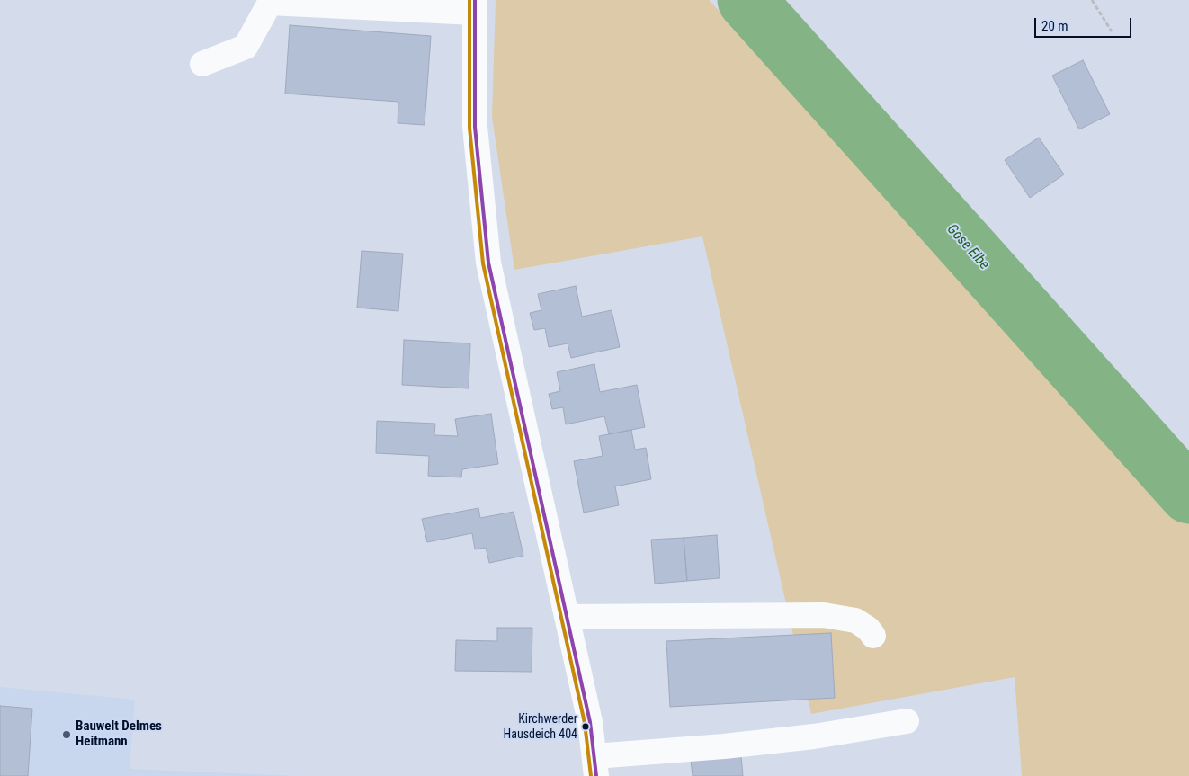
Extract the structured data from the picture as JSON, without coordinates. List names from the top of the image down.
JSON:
{
  "water": ["Gose Elbe"],
  "places": ["Kirchwerder Hausdeich 404", "Bauwelt Delmes Heitmann"],
  "scale_bar": "20 m"
}
